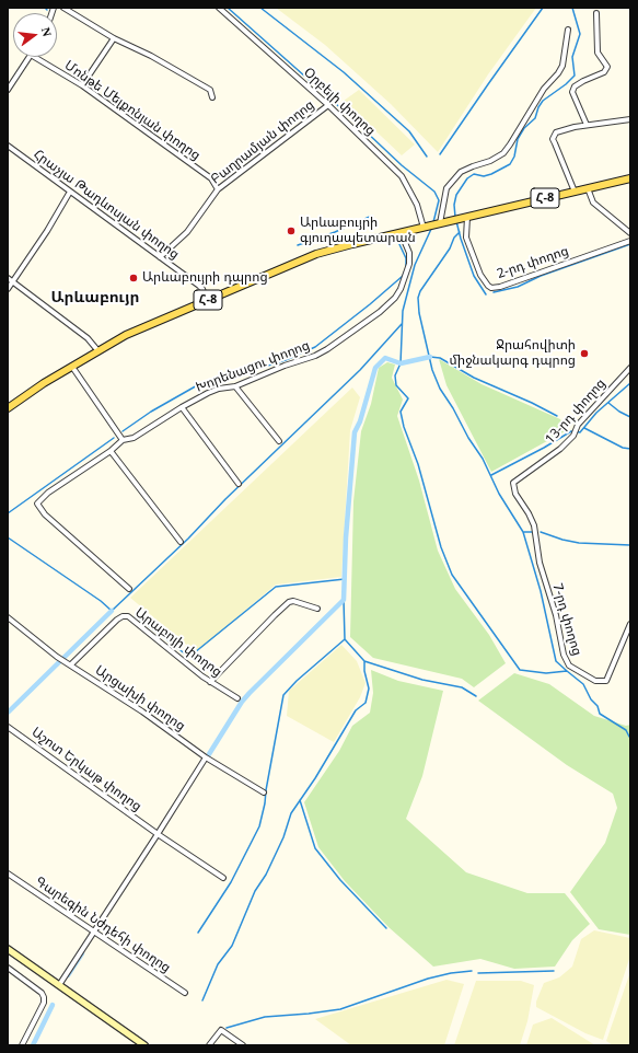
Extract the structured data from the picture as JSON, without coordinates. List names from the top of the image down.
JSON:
{
  "streets": {
    "main road": ["Հ-8"],
    "street": [
      "Օրբելի փողոց",
      "Մոնթե Մելքոնյան փողոց",
      "Բաղրամյան փողոց",
      "Հրաչյա Թադևոսյան փողոց",
      "2-րդ փողոց",
      "Խորենացու փողոց",
      "13-րդ փողոց",
      "7-րդ փողոց",
      "Արաբոյի փողոց",
      "Արցախի փողոց",
      "Աշոտ Երկաթ փողոց",
      "Գարեգին Նժդեհի փողոց"
    ]
  },
  "crossings": [
    ["Օրբելի փողոց", "Բաղրամյան փողոց"],
    ["Օրբելի փողոց", "Հ-8"],
    ["Մոնթե Մելքոնյան փողոց", "Բաղրամյան փողոց"],
    ["Բաղրամյան փողոց", "Հրաչյա Թադևոսյան փողոց"],
    ["Հ-8", "Հրաչյա Թադևոսյան փողոց"],
    ["Հ-8", "2-րդ փողոց"],
    ["Հ-8", "Խորենացու փողոց"],
    ["13-րդ փողոց", "7-րդ փողոց"],
    ["Արաբոյի փողոց", "Արցախի փողոց"]
  ],
  "districts": ["Արևաբույր"],
  "places": ["Արևաբույրի գյուղապետարան", "Արևաբույրի դպրոց", "Ջրահովիտի միջնակարգ դպրոց"],
  "north": "right"
}
